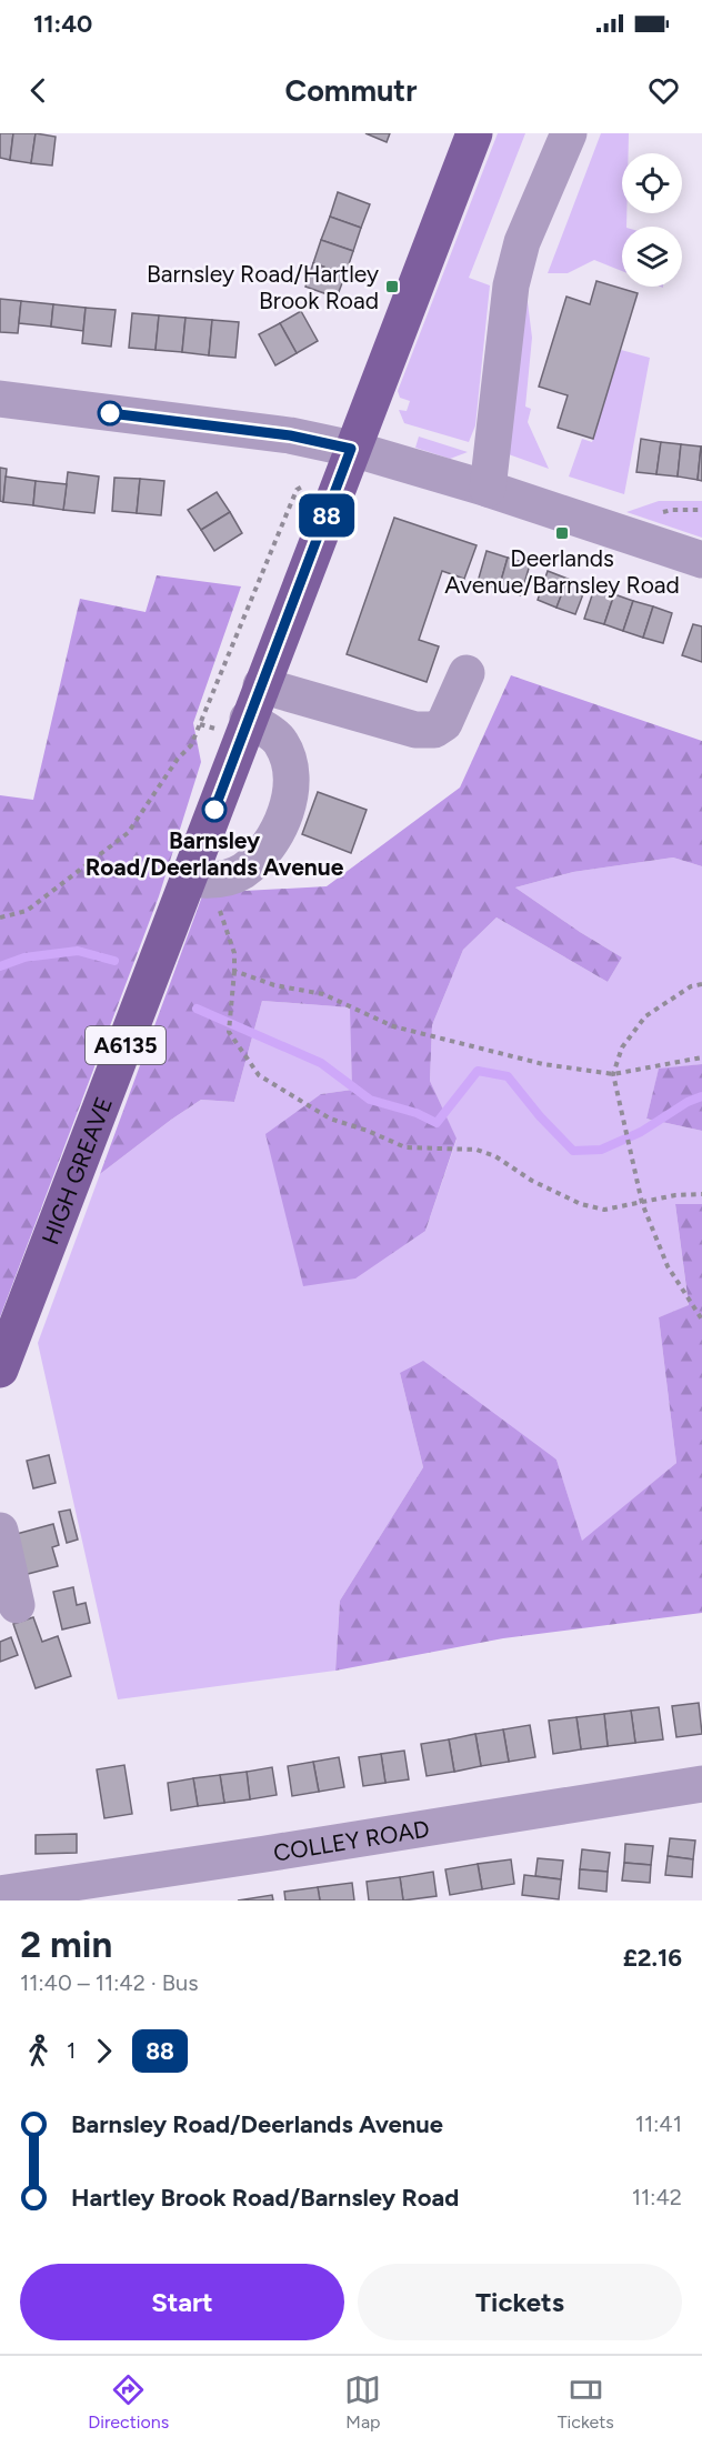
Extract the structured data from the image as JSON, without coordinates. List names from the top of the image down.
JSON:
{
  "streets": {
    "main road": ["A6135", "HIGH GREAVE"],
    "street": ["COLLEY ROAD"]
  },
  "crossings": [
    ["A6135", "HIGH GREAVE"]
  ],
  "places": {
    "transit": ["Barnsley Road/Hartley Brook Road", "Deerlands Avenue/Barnsley Road"],
    "other": ["Barnsley Road/Deerlands Avenue"]
  },
  "lines": ["bus line 88"],
  "page": {
    "status": "11:40",
    "header": "Commutr",
    "on_map": "88",
    "heading": ["2 min", "11:40 – 11:42 · Bus", "£2.16"],
    "legs": ["1", "88"],
    "list": [
      {
        "name": "Barnsley Road/Deerlands Avenue",
        "value": "11:41"
      },
      {
        "name": "Hartley Brook Road/Barnsley Road",
        "value": "11:42"
      }
    ],
    "buttons": ["Start", "Tickets"],
    "tabs": ["Directions", "Map", "Tickets"]
  }
}
